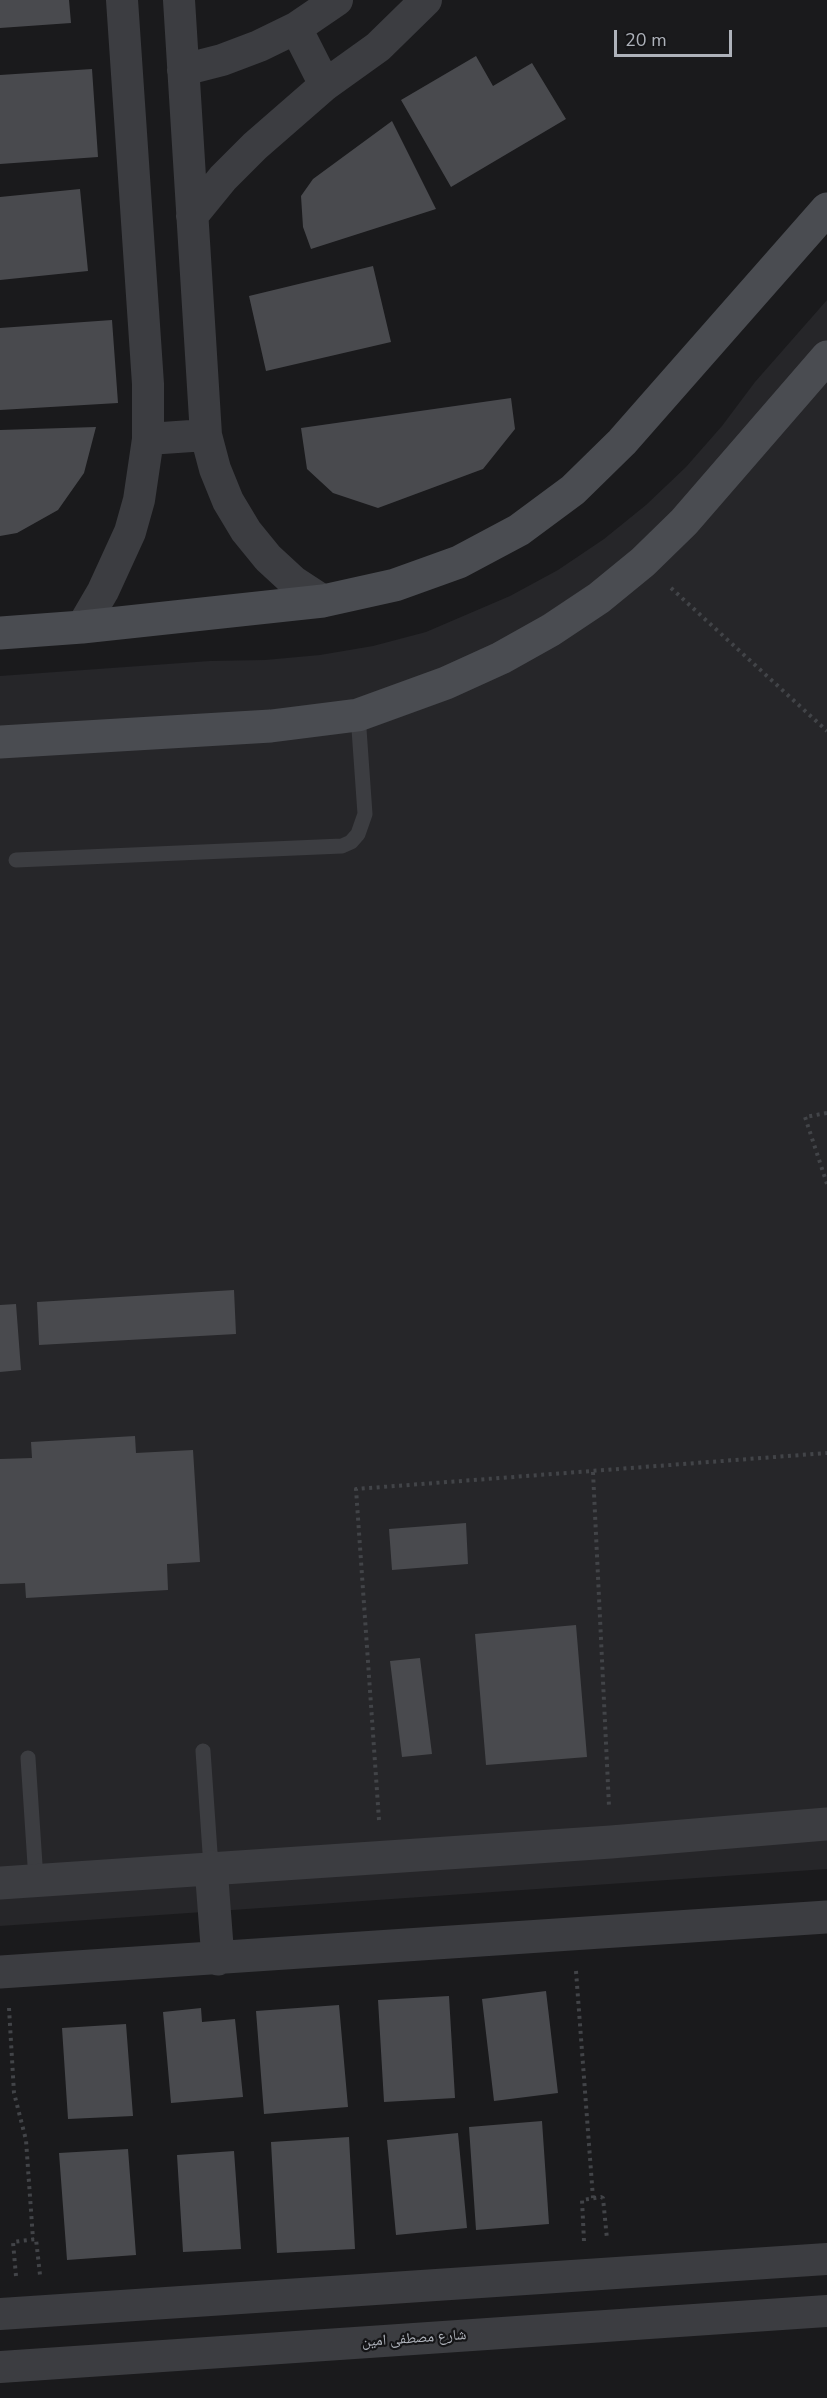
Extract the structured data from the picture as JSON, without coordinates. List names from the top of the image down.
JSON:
{
  "streets": {
    "street": ["شارع مصطفى امين"]
  },
  "scale_bar": "20 m"
}
